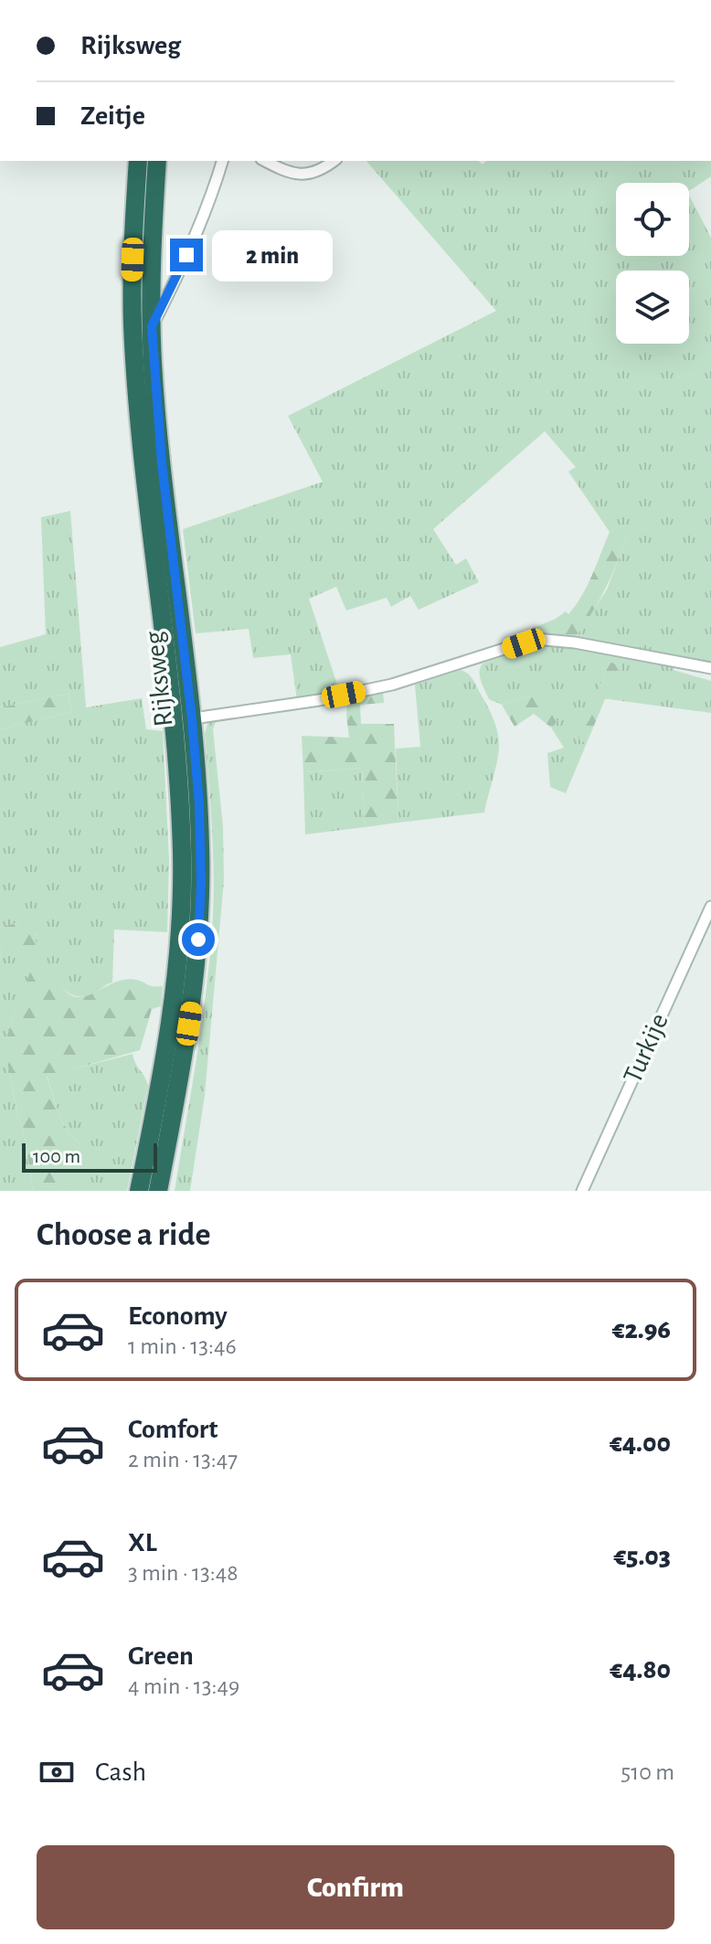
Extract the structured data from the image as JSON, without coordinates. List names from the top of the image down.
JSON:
{
  "streets": {
    "highway": ["Rijksweg"],
    "street": ["Turkije"]
  },
  "scale_bar": "100 m",
  "page": {
    "banner": ["Rijksweg", "Zeitje"],
    "bubble": "2 min",
    "scale": "100 m",
    "heading": "Choose a ride",
    "list": [
      {
        "name": "Economy",
        "note": "1 min · 13:46",
        "value": "€2.96"
      },
      {
        "name": "Comfort",
        "note": "2 min · 13:47",
        "value": "€4.00"
      },
      {
        "name": "XL",
        "note": "3 min · 13:48",
        "value": "€5.03"
      },
      {
        "name": "Green",
        "note": "4 min · 13:49",
        "value": "€4.80"
      }
    ],
    "pay": ["Cash", "510 m"],
    "buttons": "Confirm"
  }
}
